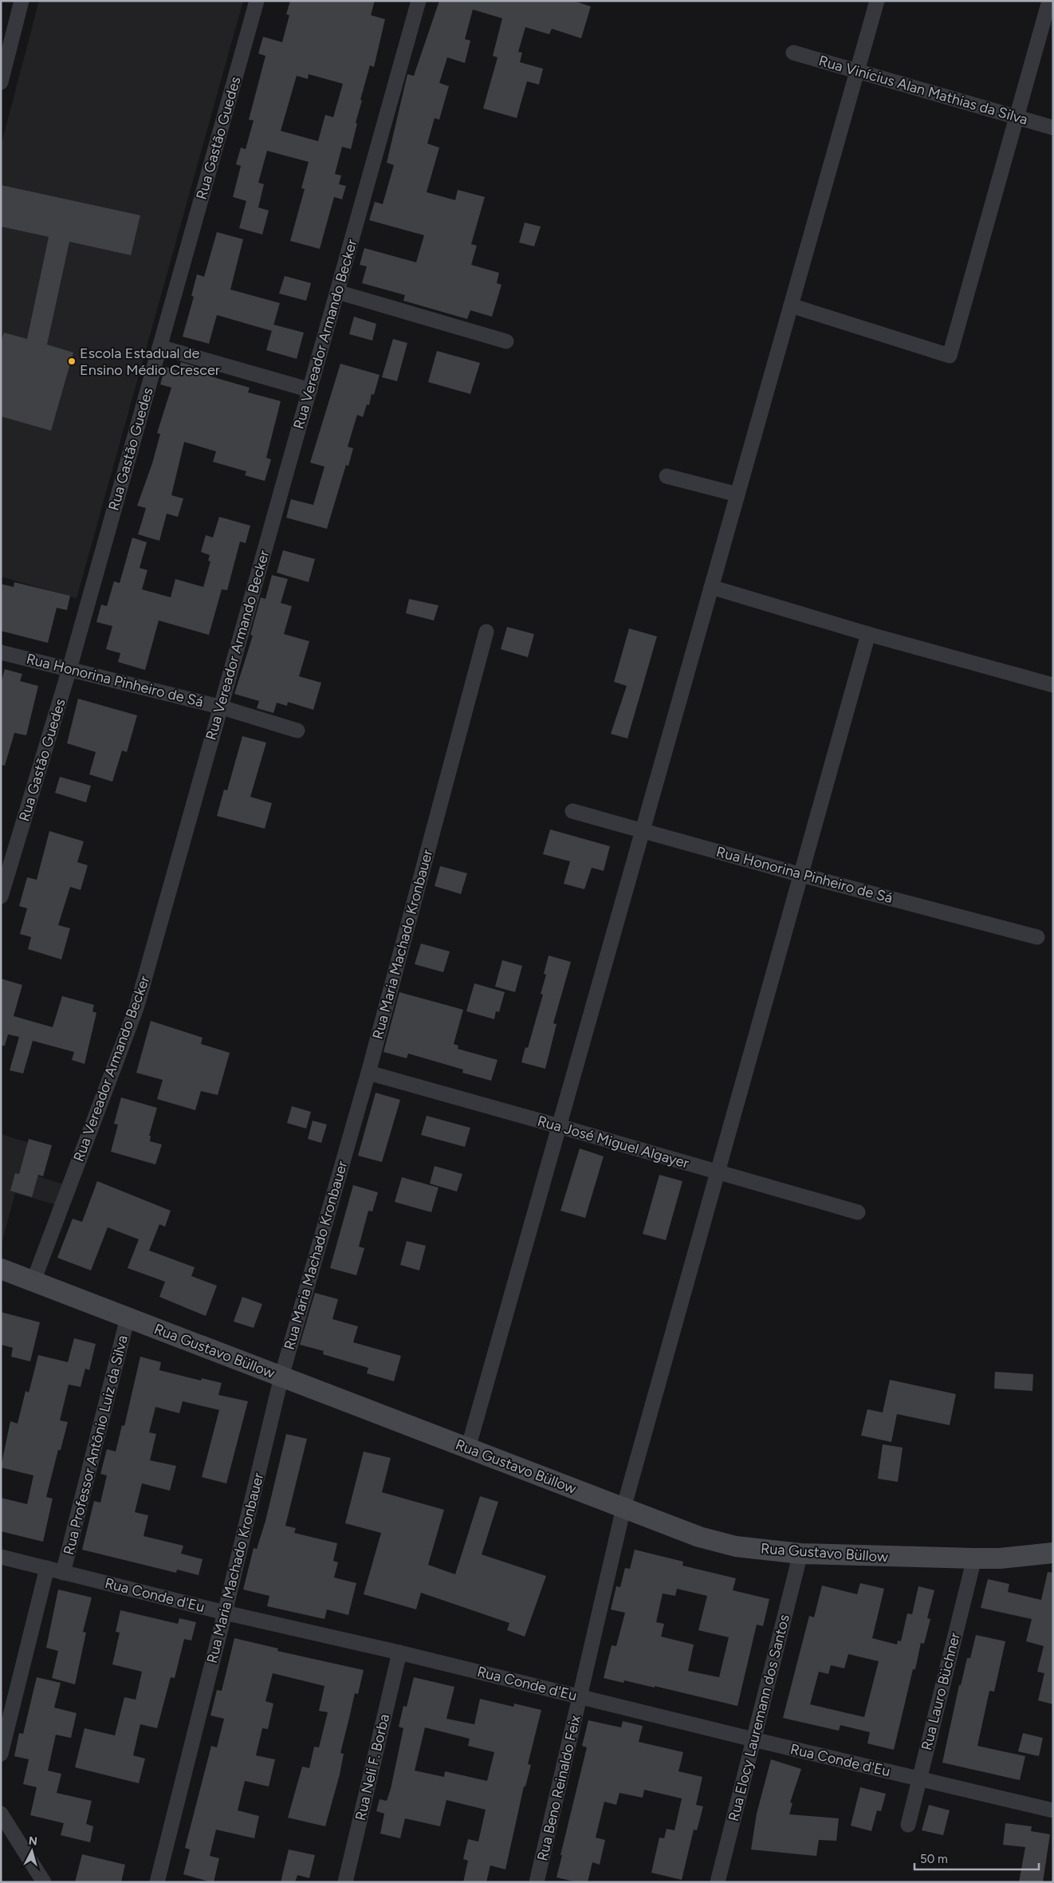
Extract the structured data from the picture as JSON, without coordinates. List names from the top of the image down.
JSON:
{
  "streets": {
    "main road": ["Rua Gustavo Büllow"],
    "street": [
      "Rua Vinícius Alan Mathias da Silva",
      "Rua Gastão Guedes",
      "Rua Vereador Armando Becker",
      "Rua Honorina Pinheiro de Sá",
      "Rua Maria Machado Kronbauer",
      "Rua José Miguel Algayer",
      "Rua Professor Antônio Luiz da Silva",
      "Rua Conde d'Eu",
      "Rua Lauro Büchner",
      "Rua Elocy Lauremann dos Santos",
      "Rua Neli F. Borba",
      "Rua Beno Reinaldo Feix"
    ]
  },
  "crossings": [
    ["Rua Gastão Guedes", "Rua Honorina Pinheiro de Sá"],
    ["Rua Vereador Armando Becker", "Rua Honorina Pinheiro de Sá"],
    ["Rua Vereador Armando Becker", "Rua Gustavo Büllow"],
    ["Rua Honorina Pinheiro de Sá", "Rua Beno Reinaldo Feix"],
    ["Rua Maria Machado Kronbauer", "Rua José Miguel Algayer"],
    ["Rua Maria Machado Kronbauer", "Rua Gustavo Büllow"],
    ["Rua Maria Machado Kronbauer", "Rua Conde d'Eu"],
    ["Rua José Miguel Algayer", "Rua Beno Reinaldo Feix"],
    ["Rua Gustavo Büllow", "Rua Professor Antônio Luiz da Silva"],
    ["Rua Gustavo Büllow", "Rua Lauro Büchner"],
    ["Rua Gustavo Büllow", "Rua Elocy Lauremann dos Santos"],
    ["Rua Gustavo Büllow", "Rua Beno Reinaldo Feix"],
    ["Rua Professor Antônio Luiz da Silva", "Rua Conde d'Eu"],
    ["Rua Conde d'Eu", "Rua Lauro Büchner"],
    ["Rua Conde d'Eu", "Rua Elocy Lauremann dos Santos"],
    ["Rua Conde d'Eu", "Rua Neli F. Borba"],
    ["Rua Conde d'Eu", "Rua Beno Reinaldo Feix"]
  ],
  "places": ["Escola Estadual de Ensino Médio Crescer"],
  "scale_bar": "50 m",
  "north": "top"
}
